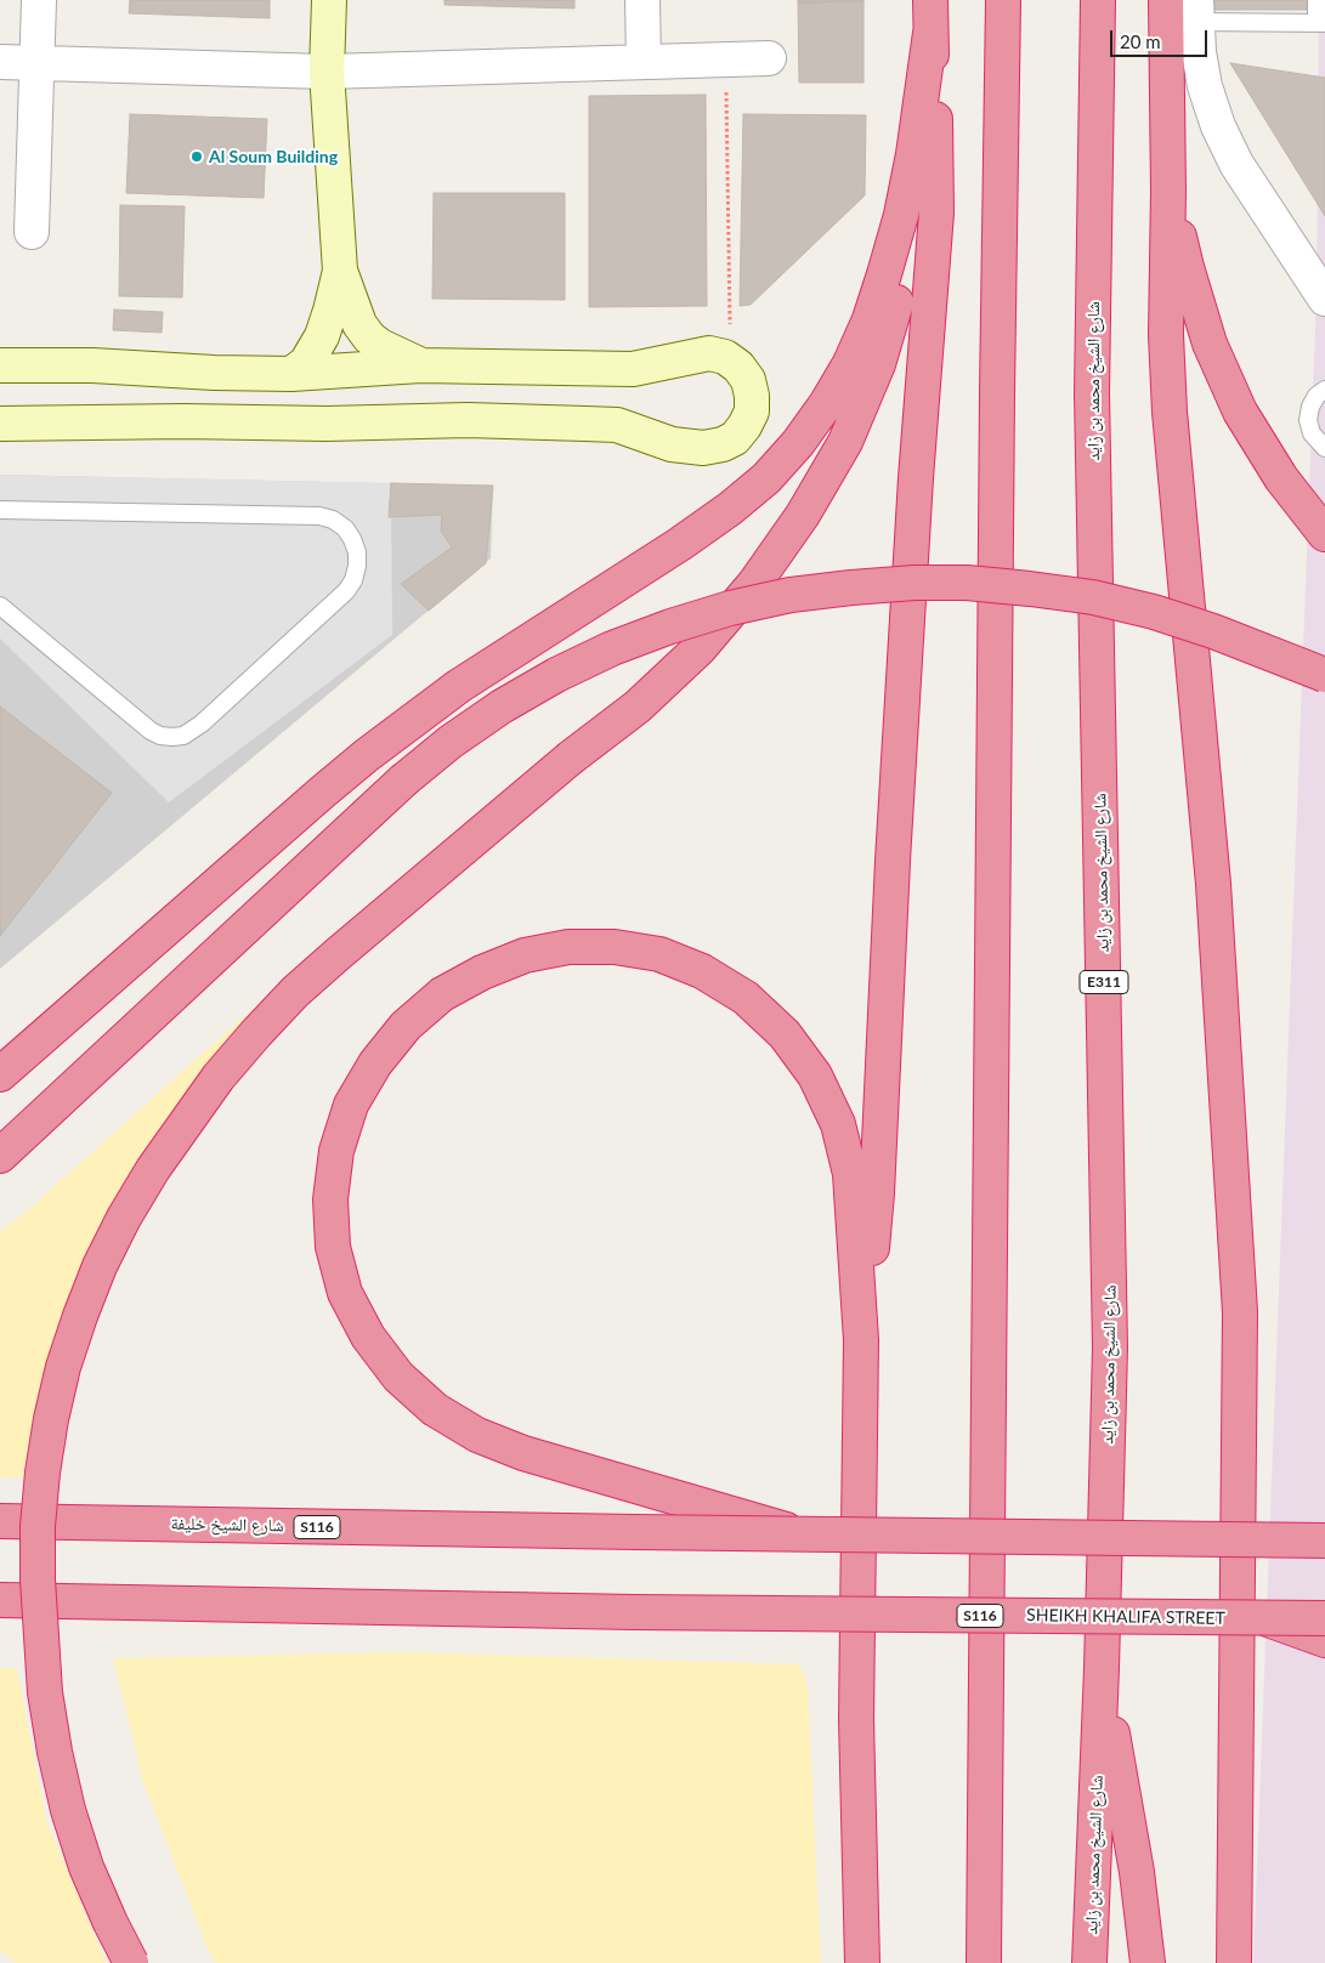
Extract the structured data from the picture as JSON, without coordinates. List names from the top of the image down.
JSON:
{
  "streets": {
    "highway": [
      "شارع الشيخ محمد بن زايد",
      "E311",
      "شارع الشيخ خليفة",
      "S116",
      "SHEIKH KHALIFA STREET"
    ]
  },
  "crossings": [
    ["شارع الشيخ خليفة", "S116"]
  ],
  "places": ["Al Soum Building"],
  "scale_bar": "20 m"
}
